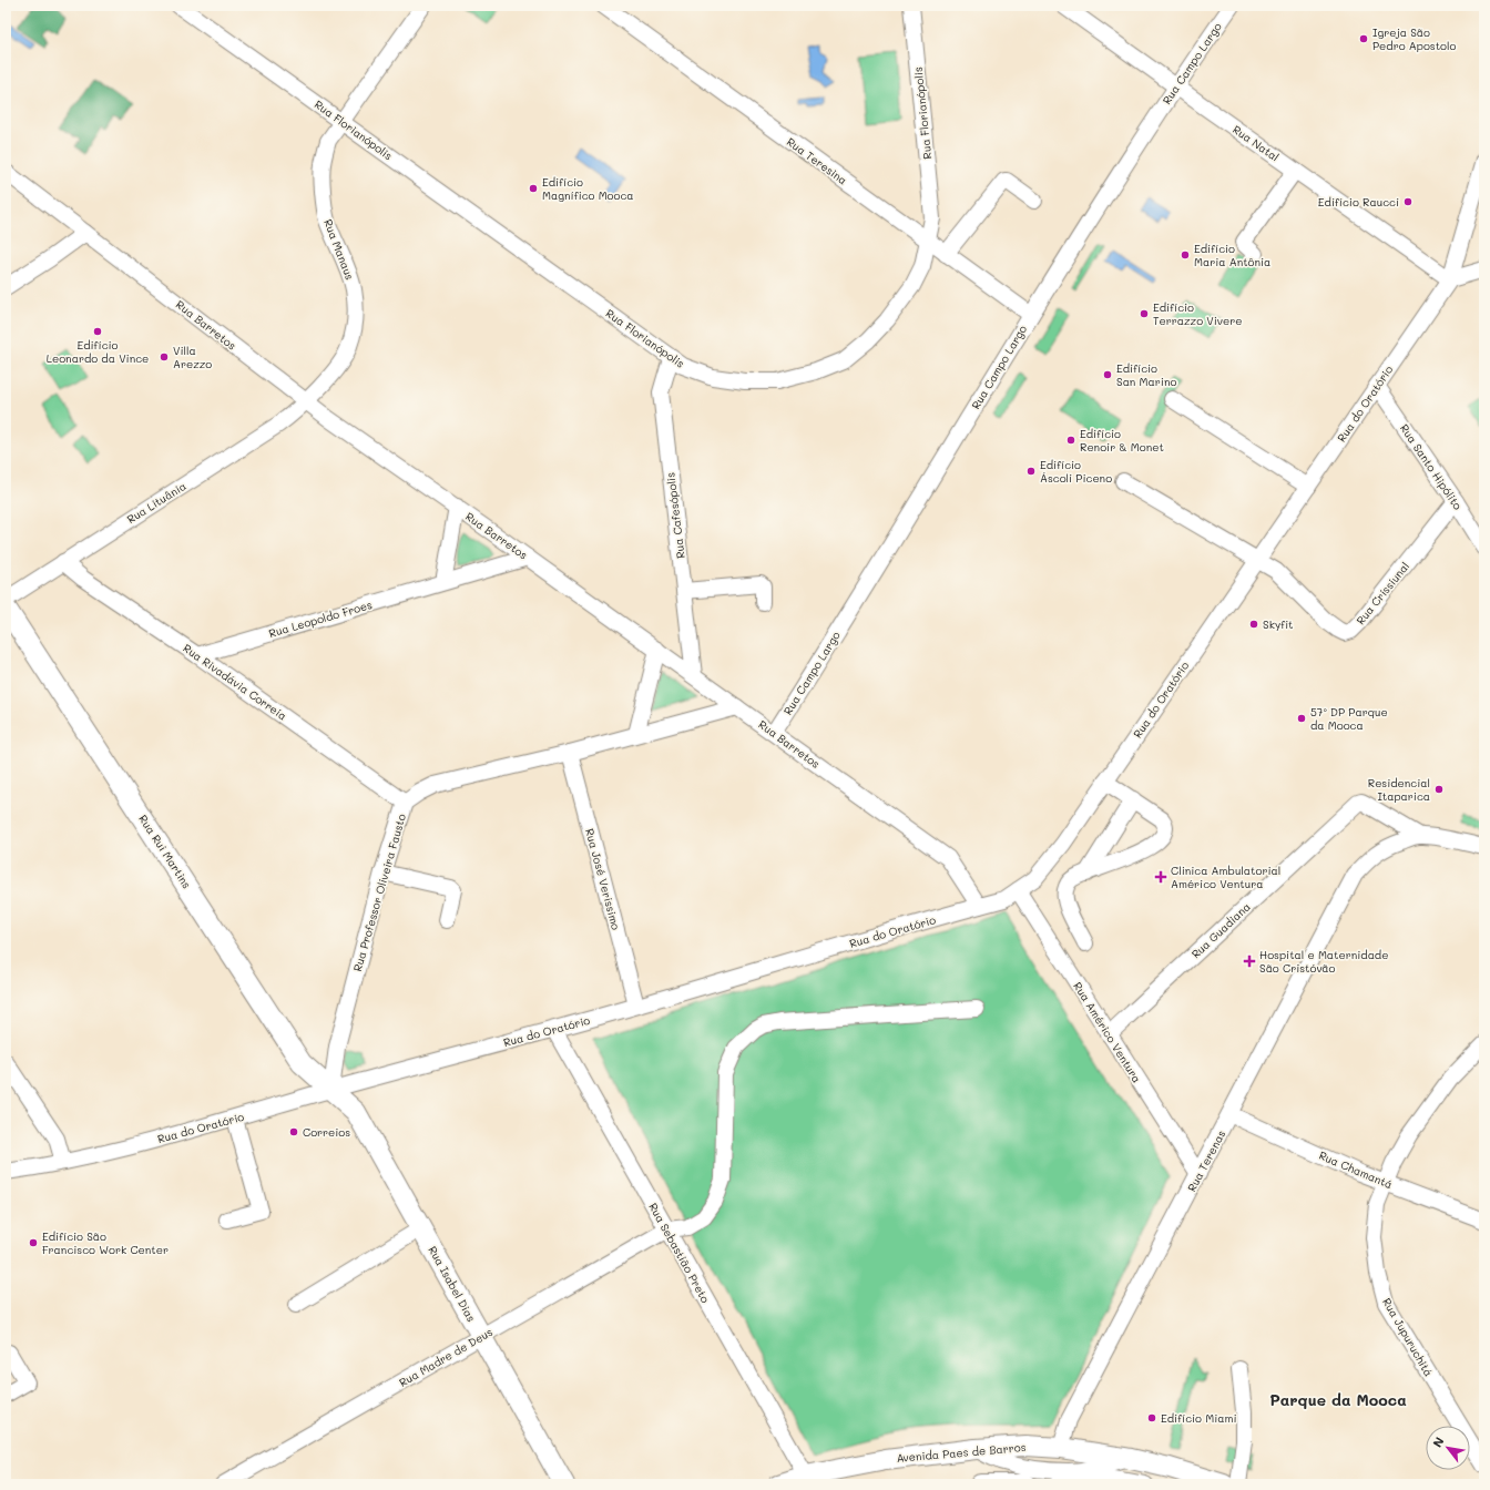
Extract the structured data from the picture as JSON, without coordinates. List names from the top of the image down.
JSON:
{
  "streets": {
    "main road": ["Rua Rui Martins", "Rua Isabel Dias", "Avenida Paes de Barros"],
    "street": [
      "Rua Campo Largo",
      "Rua Florianópolis",
      "Rua Natal",
      "Rua Teresina",
      "Rua Manaus",
      "Rua Barretos",
      "Rua do Oratório",
      "Rua Santo Hipólito",
      "Rua Lituânia",
      "Rua Cafesópolis",
      "Rua Crissiunal",
      "Rua Leopoldo Froes",
      "Rua Rivadávia Correia",
      "Rua José Verissimo",
      "Rua Professor Oliveira Fausto",
      "Rua Guadiana",
      "Rua Américo Ventura",
      "Rua Terenas",
      "Rua Chamantá",
      "Rua Sebastião Preto",
      "Rua Jupuruchitá",
      "Rua Madre de Deus"
    ]
  },
  "crossings": [
    ["Rua Campo Largo", "Rua Natal"],
    ["Rua Campo Largo", "Rua Teresina"],
    ["Rua Campo Largo", "Rua Barretos"],
    ["Rua Florianópolis", "Rua Teresina"],
    ["Rua Florianópolis", "Rua Manaus"],
    ["Rua Florianópolis", "Rua Cafesópolis"],
    ["Rua Natal", "Rua do Oratório"],
    ["Rua Manaus", "Rua Barretos"],
    ["Rua Manaus", "Rua Lituânia"],
    ["Rua Barretos", "Rua do Oratório"],
    ["Rua Barretos", "Rua Lituânia"],
    ["Rua Barretos", "Rua Cafesópolis"],
    ["Rua Barretos", "Rua Leopoldo Froes"],
    ["Rua Barretos", "Rua Professor Oliveira Fausto"],
    ["Rua do Oratório", "Rua Santo Hipólito"],
    ["Rua do Oratório", "Rua Crissiunal"],
    ["Rua do Oratório", "Rua Rui Martins"],
    ["Rua do Oratório", "Rua José Verissimo"],
    ["Rua do Oratório", "Rua Professor Oliveira Fausto"],
    ["Rua do Oratório", "Rua Américo Ventura"],
    ["Rua do Oratório", "Rua Sebastião Preto"],
    ["Rua do Oratório", "Rua Isabel Dias"],
    ["Rua Santo Hipólito", "Rua Crissiunal"],
    ["Rua Lituânia", "Rua Rivadávia Correia"],
    ["Rua Leopoldo Froes", "Rua Rivadávia Correia"],
    ["Rua Rivadávia Correia", "Rua Professor Oliveira Fausto"],
    ["Rua Rui Martins", "Rua Professor Oliveira Fausto"],
    ["Rua Rui Martins", "Rua Isabel Dias"],
    ["Rua José Verissimo", "Rua Professor Oliveira Fausto"],
    ["Rua Professor Oliveira Fausto", "Rua Isabel Dias"],
    ["Rua Guadiana", "Rua Américo Ventura"],
    ["Rua Guadiana", "Rua Terenas"],
    ["Rua Américo Ventura", "Rua Terenas"],
    ["Rua Terenas", "Rua Chamantá"],
    ["Rua Terenas", "Avenida Paes de Barros"],
    ["Rua Chamantá", "Rua Jupuruchitá"],
    ["Rua Sebastião Preto", "Rua Madre de Deus"],
    ["Rua Sebastião Preto", "Avenida Paes de Barros"],
    ["Rua Isabel Dias", "Rua Madre de Deus"]
  ],
  "districts": ["Parque da Mooca"],
  "places": {
    "other": [
      "Igreja São Pedro Apostolo",
      "Edifício Magnífico Mooca",
      "Edifício Raucci",
      "Edifício Maria Antônia",
      "Edifício Terrazzo Vivere",
      "Edifício Leonardo da Vince",
      "Villa Arezzo",
      "Edifício San Marino",
      "Edifício Renoir & Monet",
      "Edifício Áscoli Piceno",
      "Skyfit",
      "57º DP Parque da Mooca",
      "Residencial Itaparica",
      "Correios",
      "Edifício São Francisco Work Center",
      "Edifício Miami"
    ],
    "health": ["Clinica Ambulatorial Américo Ventura", "Hospital e Maternidade São Cristóvão"]
  },
  "north": "top left"
}
